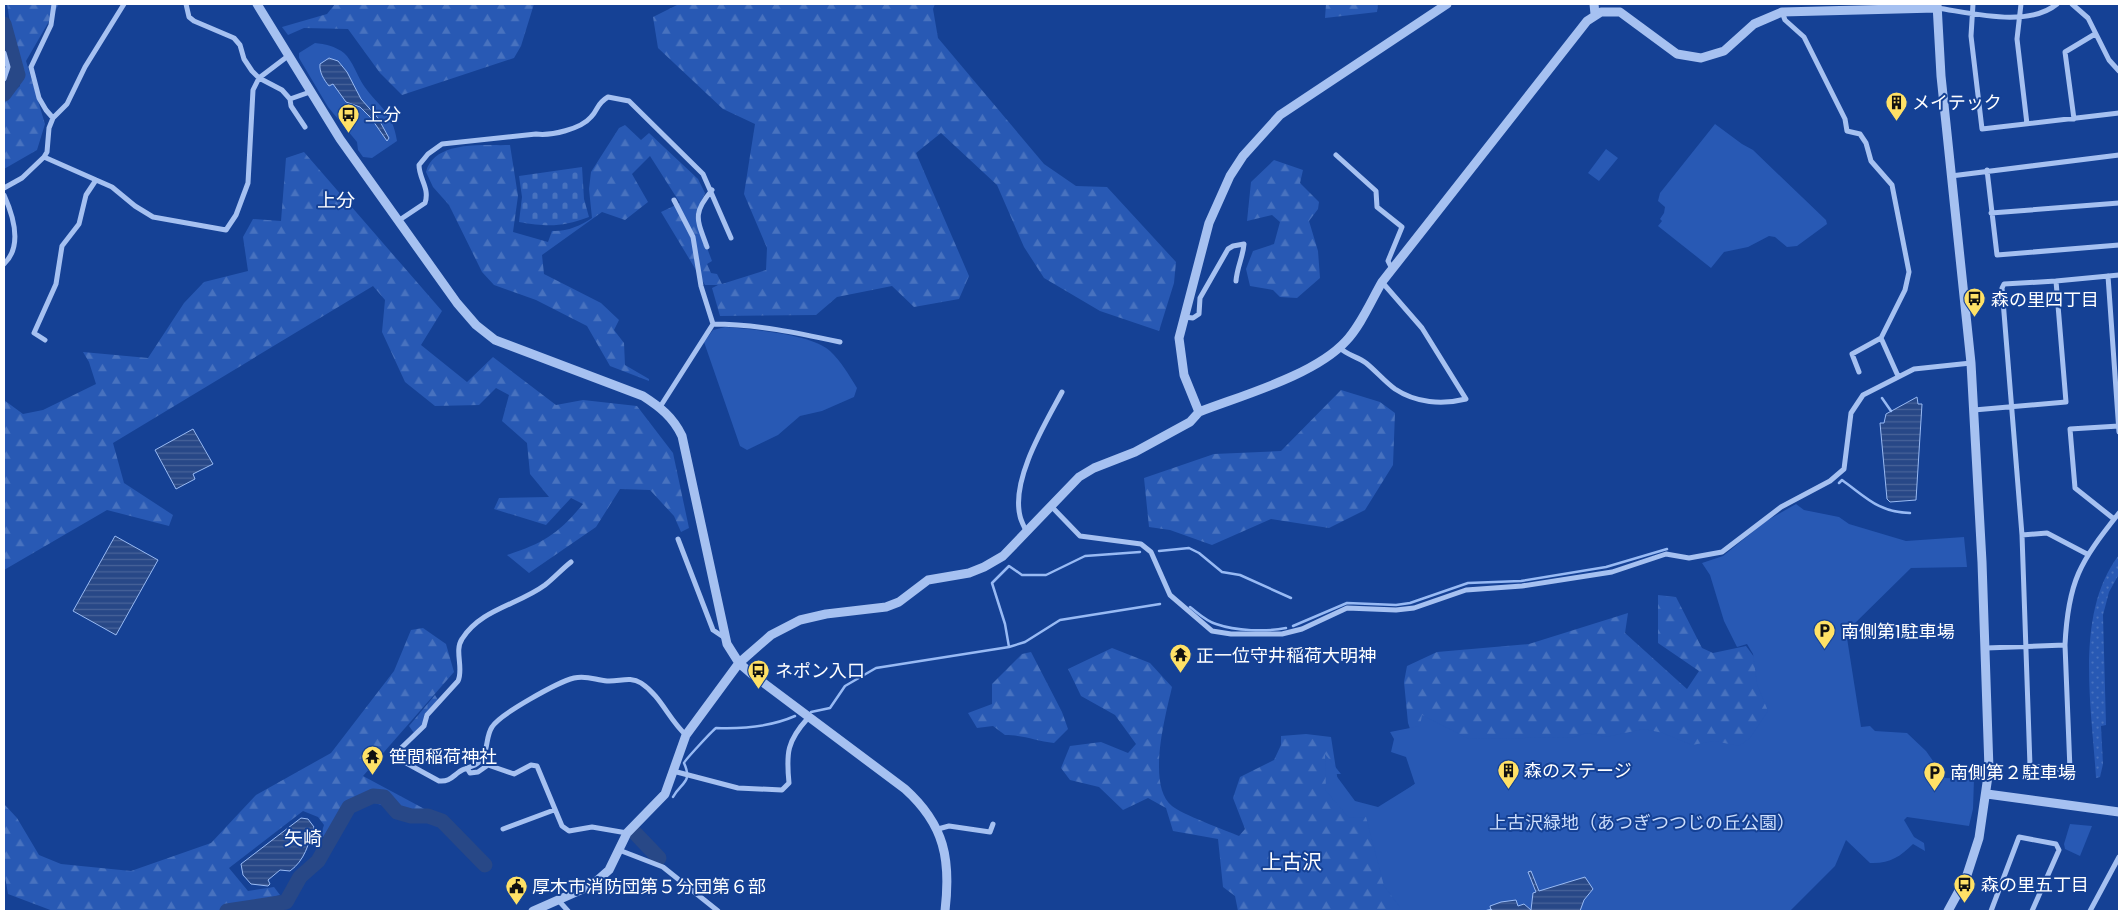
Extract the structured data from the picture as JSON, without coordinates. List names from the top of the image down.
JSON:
{
  "districts": ["上分", "矢崎", "上古沢"],
  "parks": ["上古沢緑地（あつぎつつじの丘公園）"],
  "places": {
    "building": ["メイテック", "森のステージ"],
    "bus stop": [
      "上分",
      "森の里四丁目",
      "ネポン入口",
      "森の里五丁目"
    ],
    "parking": ["南側第1駐車場", "南側第２駐車場"],
    "temple": ["正一位守井稲荷大明神", "笹間稲荷神社"],
    "public building": ["厚木市消防団第５分団第６部"]
  }
}
